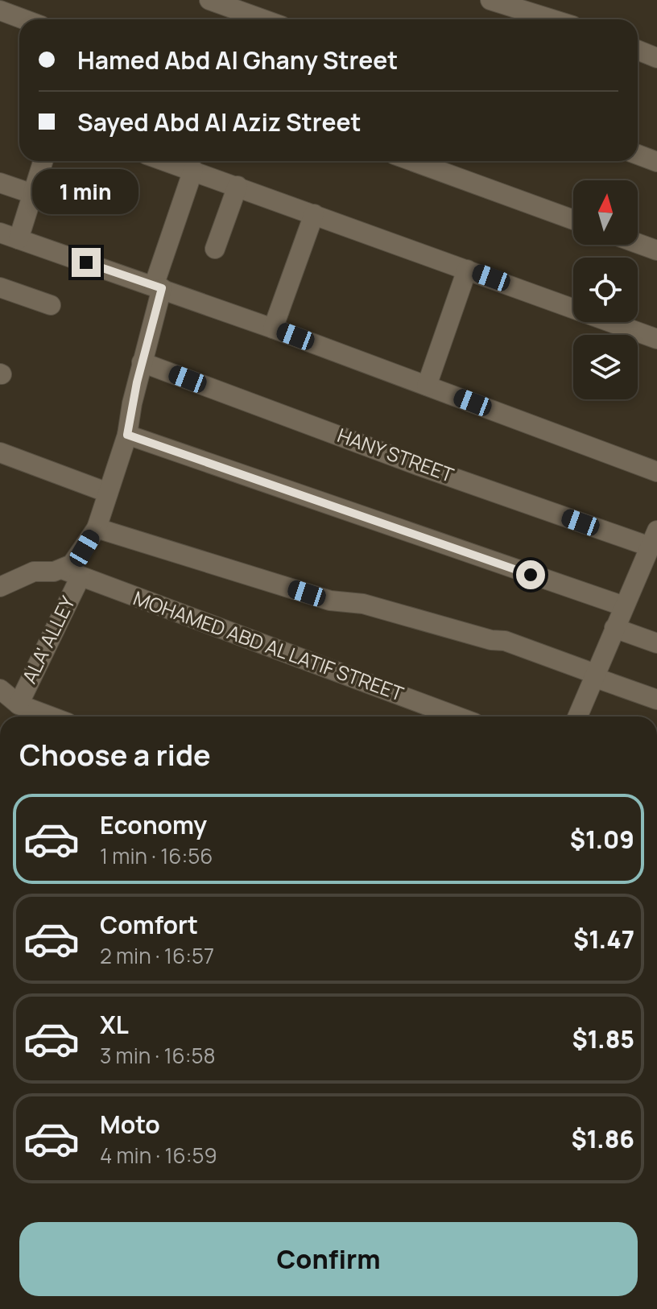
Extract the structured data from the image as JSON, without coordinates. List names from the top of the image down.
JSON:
{
  "streets": {
    "street": ["HANY STREET", "ALA' ALLEY", "MOHAMED ABD AL LATIF STREET"]
  },
  "crossings": [
    ["ALA' ALLEY", "MOHAMED ABD AL LATIF STREET"]
  ],
  "north": "top",
  "page": {
    "banner": ["Hamed Abd Al Ghany Street", "Sayed Abd Al Aziz Street"],
    "bubble": "1 min",
    "heading": "Choose a ride",
    "list": [
      {
        "name": "Economy",
        "note": "1 min · 16:56",
        "value": "$1.09"
      },
      {
        "name": "Comfort",
        "note": "2 min · 16:57",
        "value": "$1.47"
      },
      {
        "name": "XL",
        "note": "3 min · 16:58",
        "value": "$1.85"
      },
      {
        "name": "Moto",
        "note": "4 min · 16:59",
        "value": "$1.86"
      }
    ],
    "buttons": "Confirm"
  }
}
